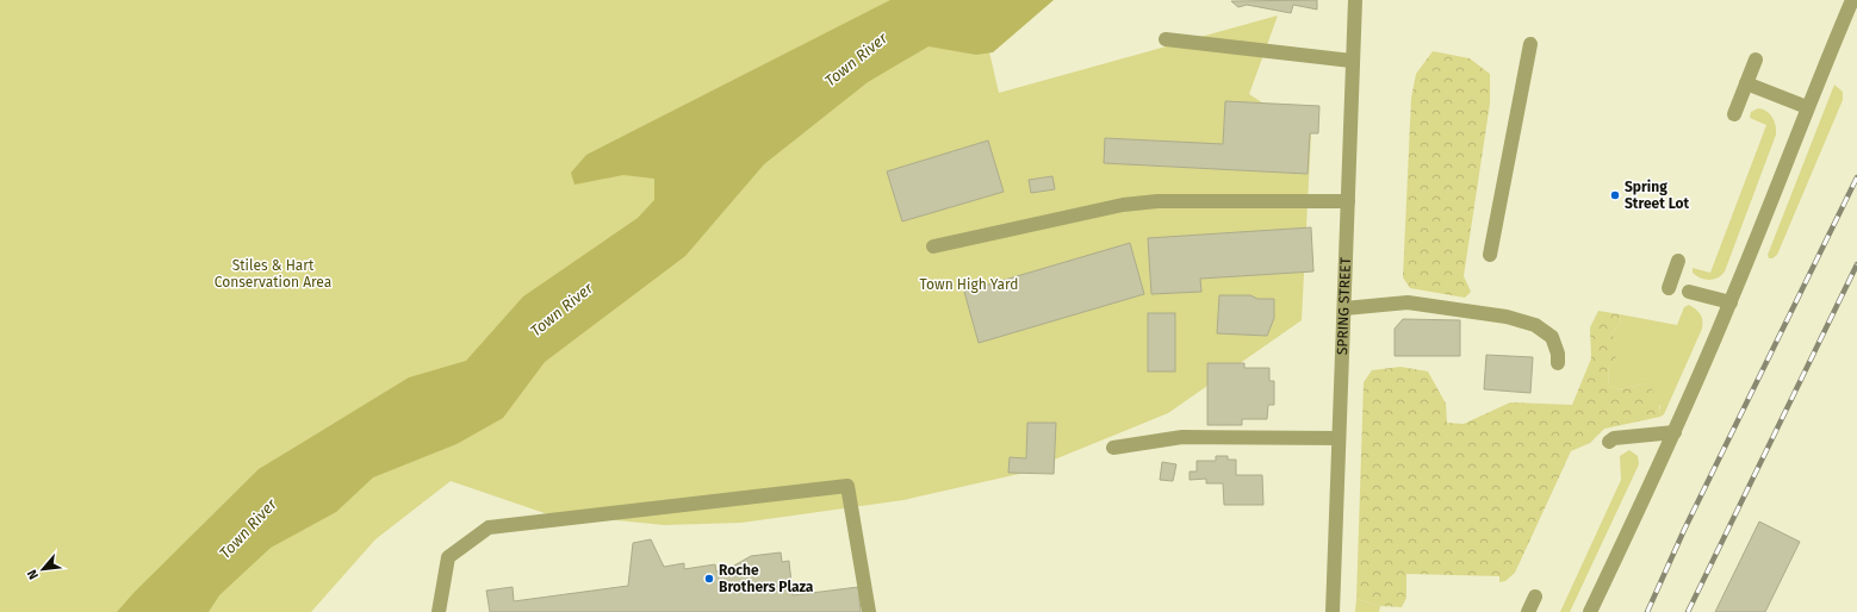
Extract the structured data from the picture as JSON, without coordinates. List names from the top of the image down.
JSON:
{
  "streets": {
    "street": ["SPRING STREET"]
  },
  "water": ["Town River"],
  "parks": ["Stiles & Hart Conservation Area", "Town High Yard"],
  "places": ["Spring Street Lot", "Roche Brothers Plaza"],
  "north": "bottom left"
}
